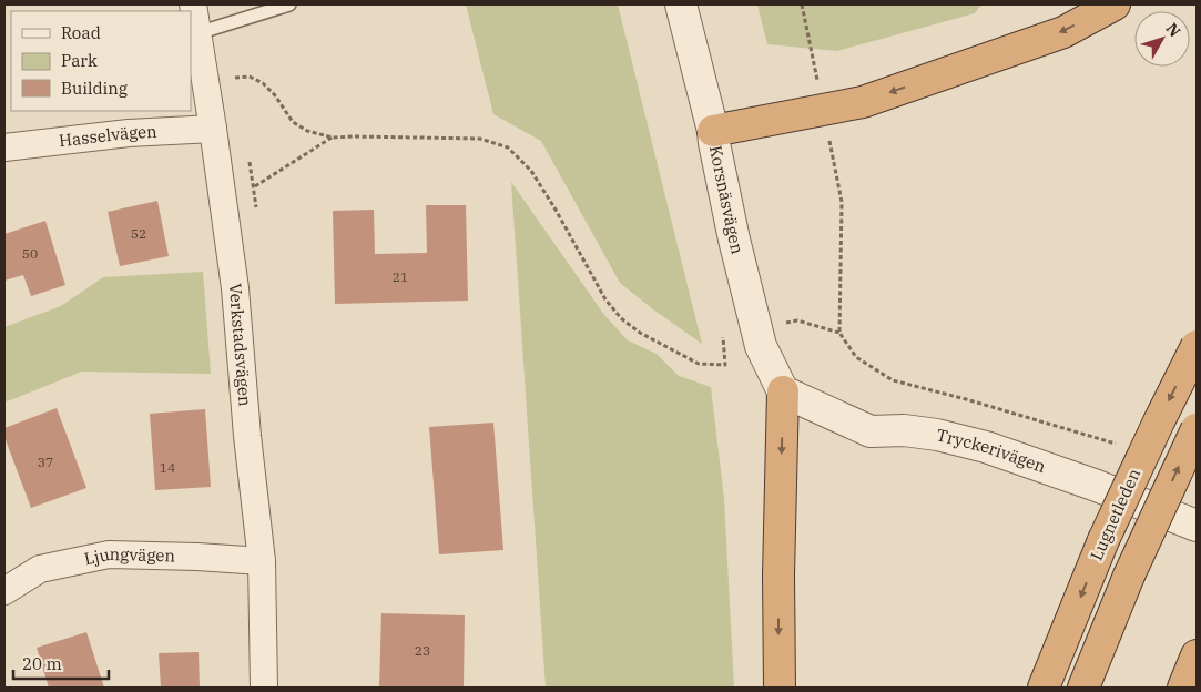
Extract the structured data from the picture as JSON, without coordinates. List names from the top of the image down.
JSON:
{
  "streets": {
    "highway": ["Lugnetleden"],
    "street": [
      "Hasselvägen",
      "Korsnäsvägen",
      "Verkstadsvägen",
      "Tryckerivägen",
      "Ljungvägen"
    ]
  },
  "crossings": [
    ["Hasselvägen", "Verkstadsvägen"],
    ["Korsnäsvägen", "Tryckerivägen"],
    ["Verkstadsvägen", "Ljungvägen"]
  ],
  "house_numbers": [
    "52",
    "50",
    "21",
    "37",
    "14",
    "23"
  ],
  "legend": ["Road", "Park", "Building"],
  "scale_bar": "20 m",
  "north": "top right"
}
